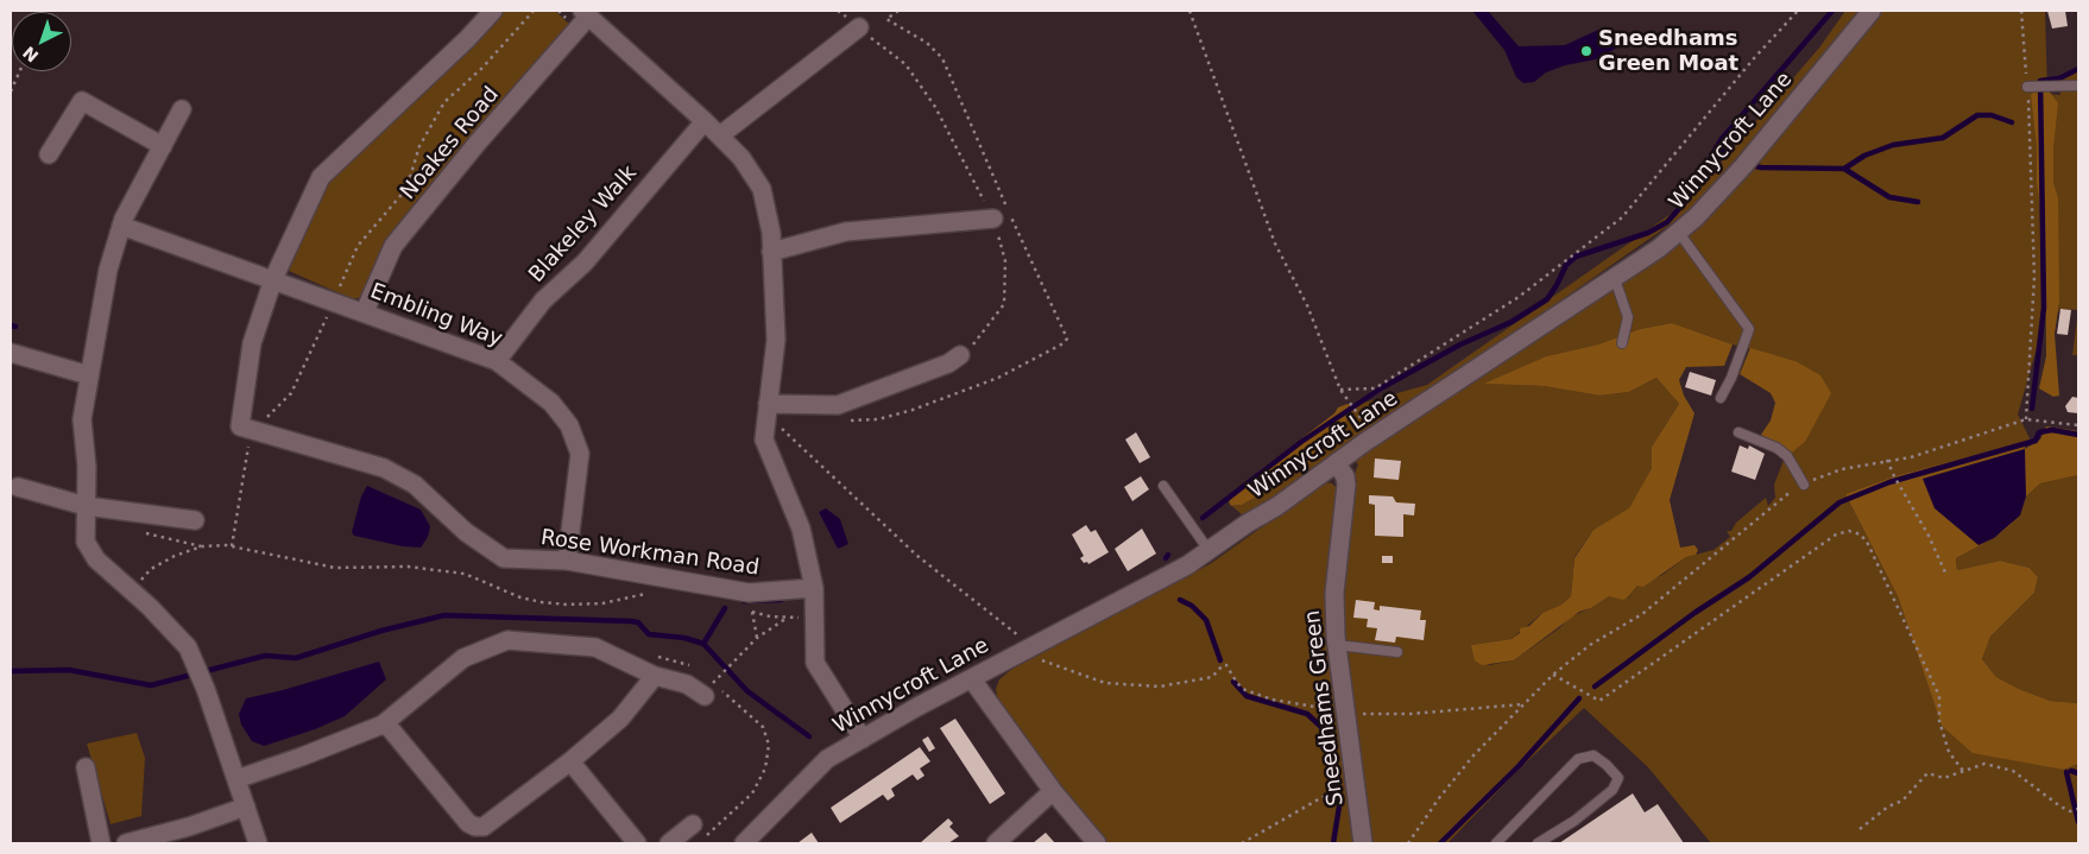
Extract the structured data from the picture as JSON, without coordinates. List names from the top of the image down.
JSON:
{
  "streets": {
    "street": [
      "Winnycroft Lane",
      "Noakes Road",
      "Blakeley Walk",
      "Embling Way",
      "Rose Workman Road",
      "Sneedhams Green"
    ]
  },
  "crossings": [
    ["Winnycroft Lane", "Sneedhams Green"],
    ["Noakes Road", "Embling Way"],
    ["Blakeley Walk", "Embling Way"],
    ["Embling Way", "Rose Workman Road"]
  ],
  "places": ["Sneedhams Green Moat"],
  "north": "bottom left"
}
